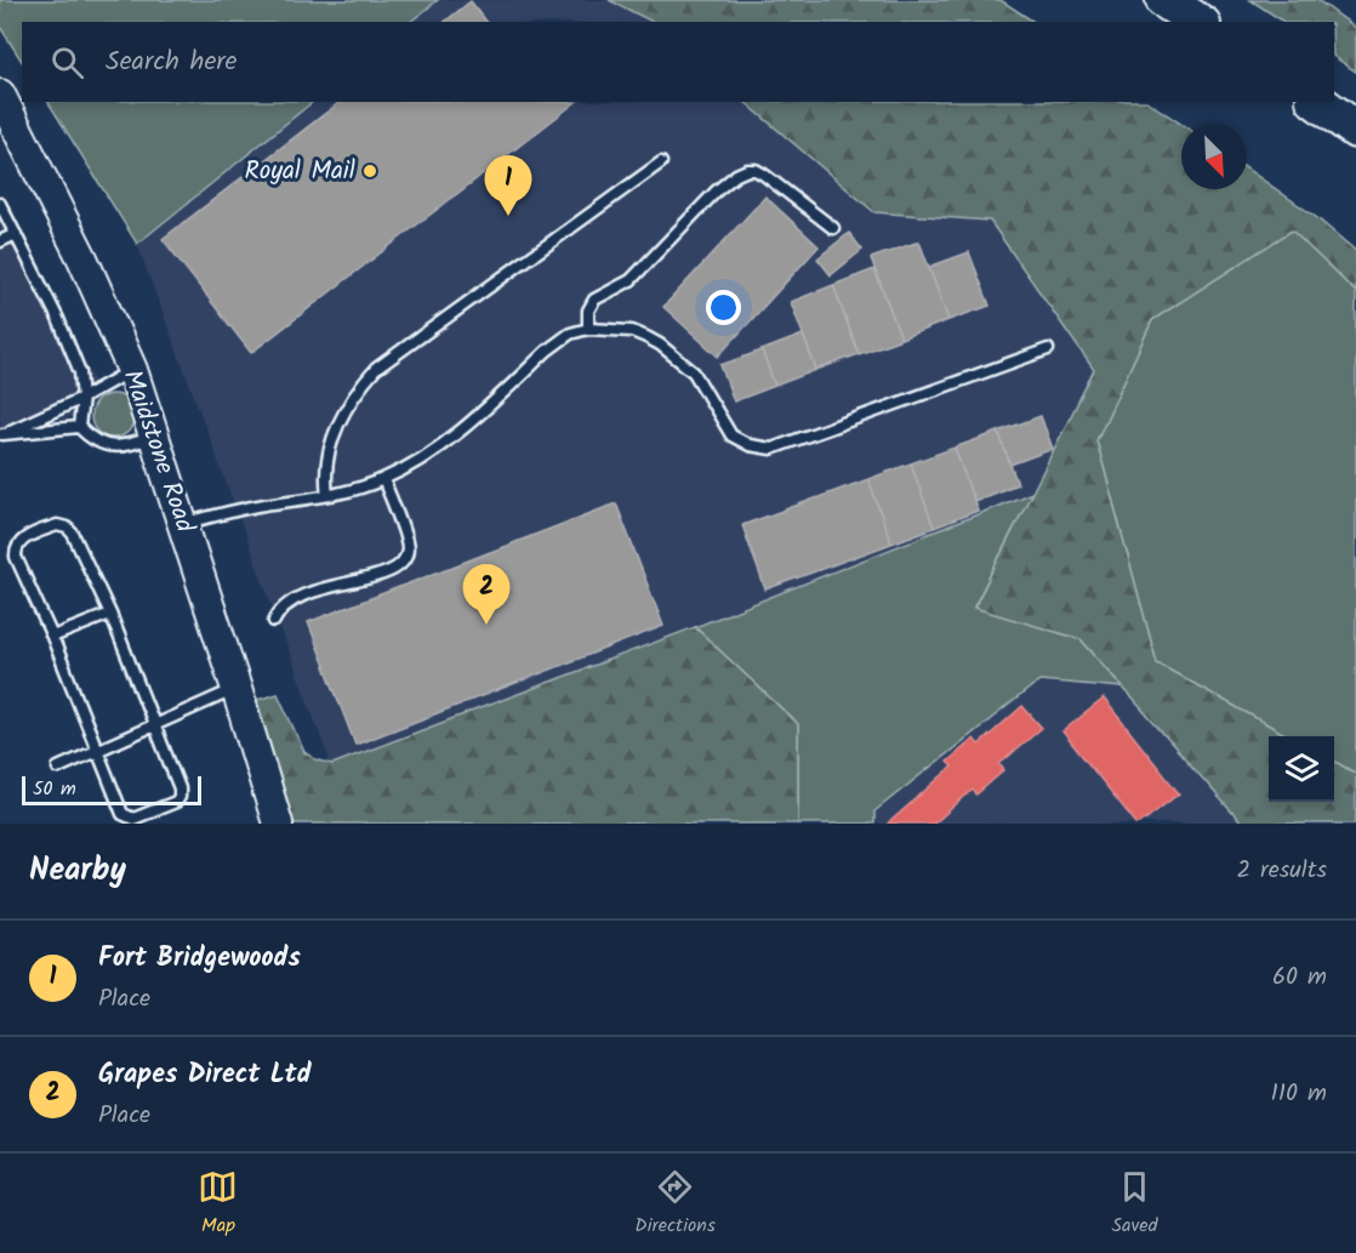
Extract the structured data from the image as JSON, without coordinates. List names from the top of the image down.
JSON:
{
  "streets": {
    "main road": ["Maidstone Road"]
  },
  "places": ["Royal Mail"],
  "scale_bar": "50 m",
  "north": "bottom right",
  "page": {
    "search": "Search here",
    "pins": ["1", "2"],
    "scale": "50 m",
    "heading": ["Nearby", "2 results"],
    "list": [
      {
        "mark": "1",
        "name": "Fort Bridgewoods",
        "note": "Place",
        "value": "60 m"
      },
      {
        "mark": "2",
        "name": "Grapes Direct Ltd",
        "note": "Place",
        "value": "110 m"
      }
    ],
    "nav": ["Map", "Directions", "Saved"]
  }
}
